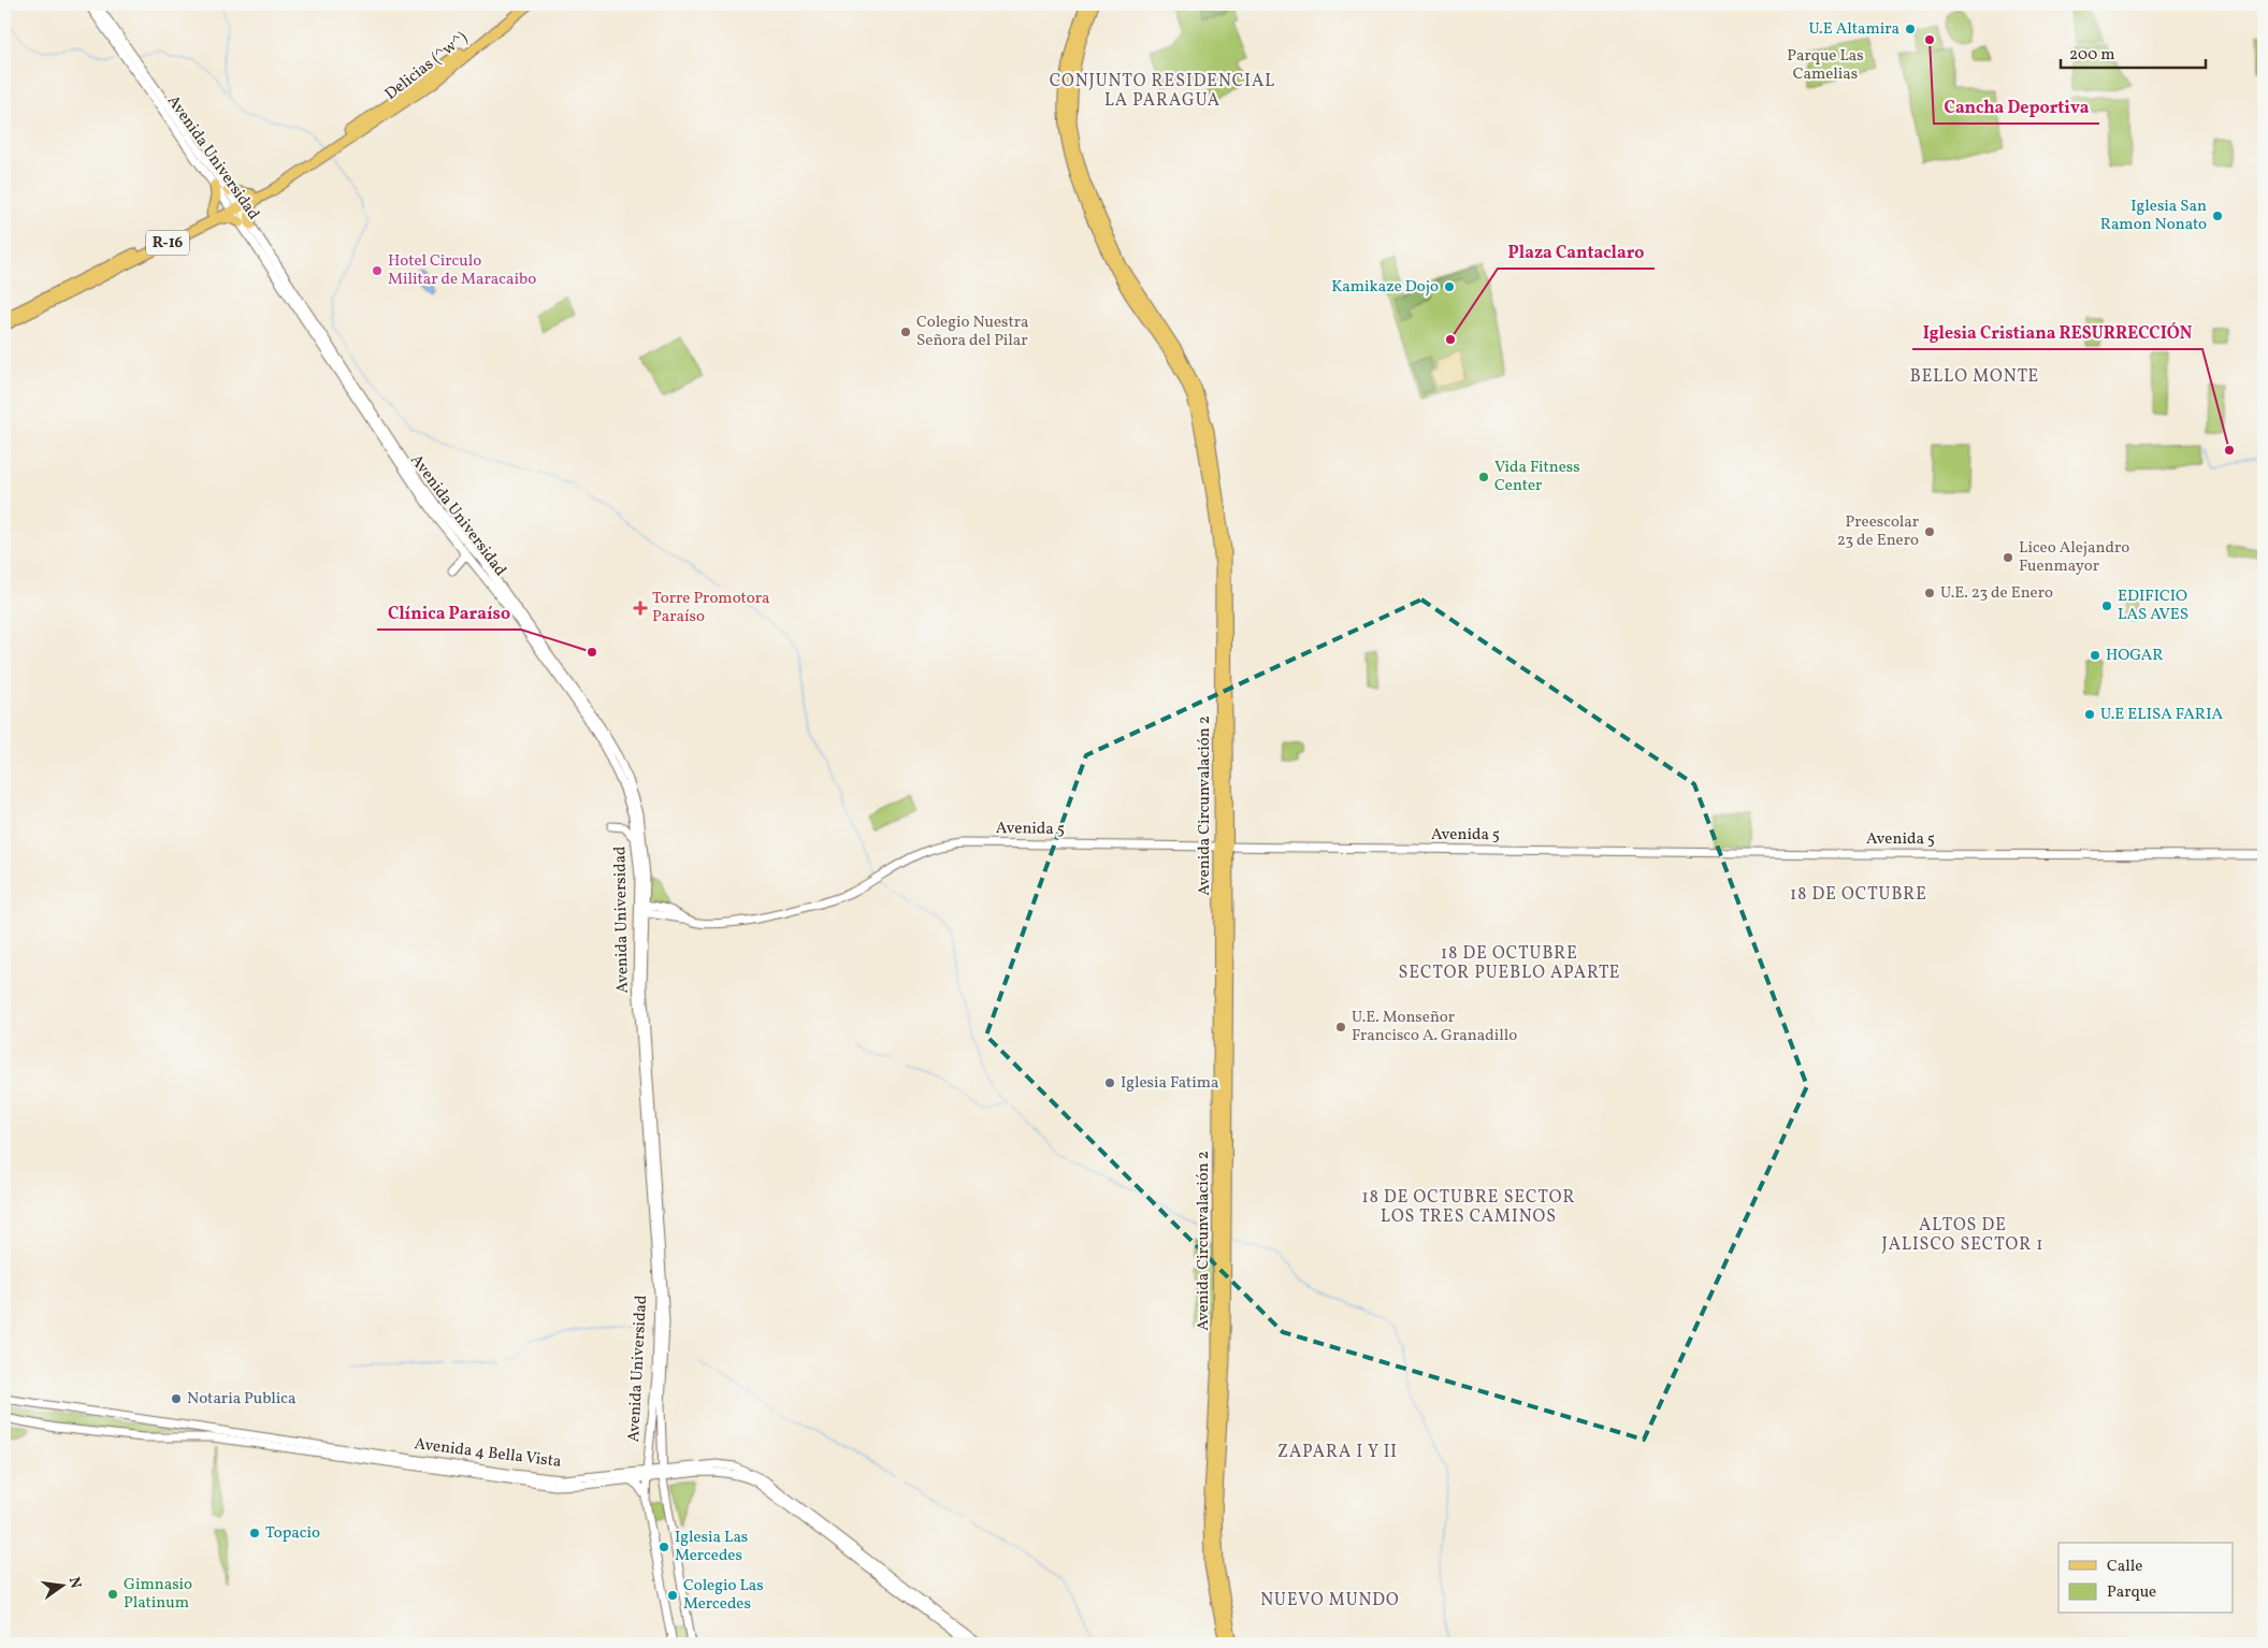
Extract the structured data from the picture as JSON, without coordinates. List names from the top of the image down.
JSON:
{
  "streets": {
    "main road": ["Delicias (^w^)", "R-16", "Avenida Circunvalación 2"],
    "street": ["Avenida Universidad", "Avenida 5", "Avenida 4 Bella Vista"]
  },
  "crossings": [
    ["Delicias (^w^)", "R-16"],
    ["Avenida Universidad", "R-16"],
    ["Avenida Universidad", "Avenida 5"],
    ["Avenida Universidad", "Avenida 4 Bella Vista"],
    ["Avenida Circunvalación 2", "Avenida 5"]
  ],
  "districts": [
    "CONJUNTO RESIDENCIAL LA PARAGUA",
    "BELLO MONTE",
    "18 DE OCTUBRE",
    "18 DE OCTUBRE SECTOR PUEBLO APARTE",
    "18 DE OCTUBRE SECTOR LOS TRES CAMINOS",
    "ALTOS DE JALISCO SECTOR 1",
    "ZAPARA I Y II",
    "NUEVO MUNDO"
  ],
  "parks": ["Parque Las Camelias"],
  "places": {
    "other": [
      "U.E Altamira",
      "Cancha Deportiva",
      "Iglesia San Ramon Nonato",
      "Hotel Circulo Militar de Maracaibo",
      "Kamikaze Dojo",
      "Colegio Nuestra Señora del Pilar",
      "Plaza Cantaclaro",
      "Iglesia Cristiana RESURRECCIÓN",
      "Vida Fitness Center",
      "Preescolar 23 de Enero",
      "Liceo Alejandro Fuenmayor",
      "U.E. 23 de Enero",
      "EDIFICIO LAS AVES",
      "Clínica Paraíso",
      "HOGAR",
      "U.E ELISA FARIA",
      "U.E. Monseñor Francisco A. Granadillo",
      "Iglesia Fatima",
      "Notaria Publica",
      "Topacio",
      "Iglesia Las Mercedes",
      "Gimnasio Platinum",
      "Colegio Las Mercedes"
    ],
    "health": ["Torre Promotora Paraíso"]
  },
  "legend": ["Calle", "Parque"],
  "scale_bar": "200 m",
  "north": "right"
}
